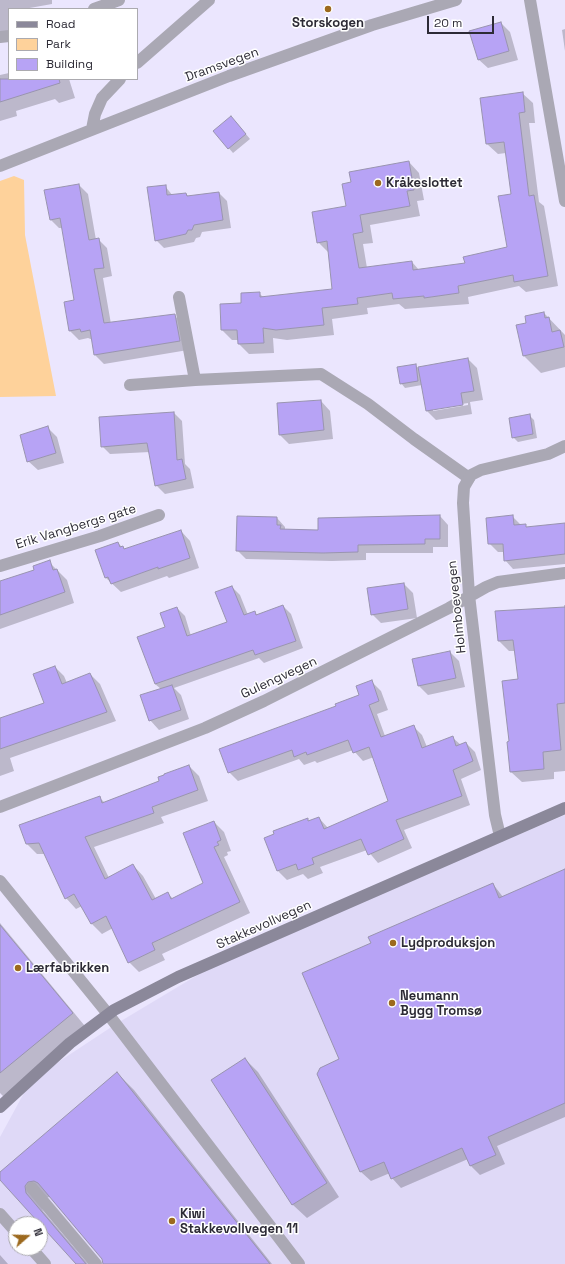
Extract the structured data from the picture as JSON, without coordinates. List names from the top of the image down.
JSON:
{
  "streets": {
    "street": [
      "Dramsvegen",
      "Erik Vangbergs gate",
      "Holmboevegen",
      "Gulengvegen",
      "Stakkevollvegen"
    ]
  },
  "crossings": [
    ["Holmboevegen", "Gulengvegen"],
    ["Holmboevegen", "Stakkevollvegen"]
  ],
  "places": [
    "Storskogen",
    "Kråkeslottet",
    "Lydproduksjon",
    "Lærfabrikken",
    "Neumann Bygg Tromsø",
    "Kiwi Stakkevollvegen 11"
  ],
  "legend": ["Road", "Park", "Building"],
  "scale_bar": "20 m",
  "north": "right"
}
